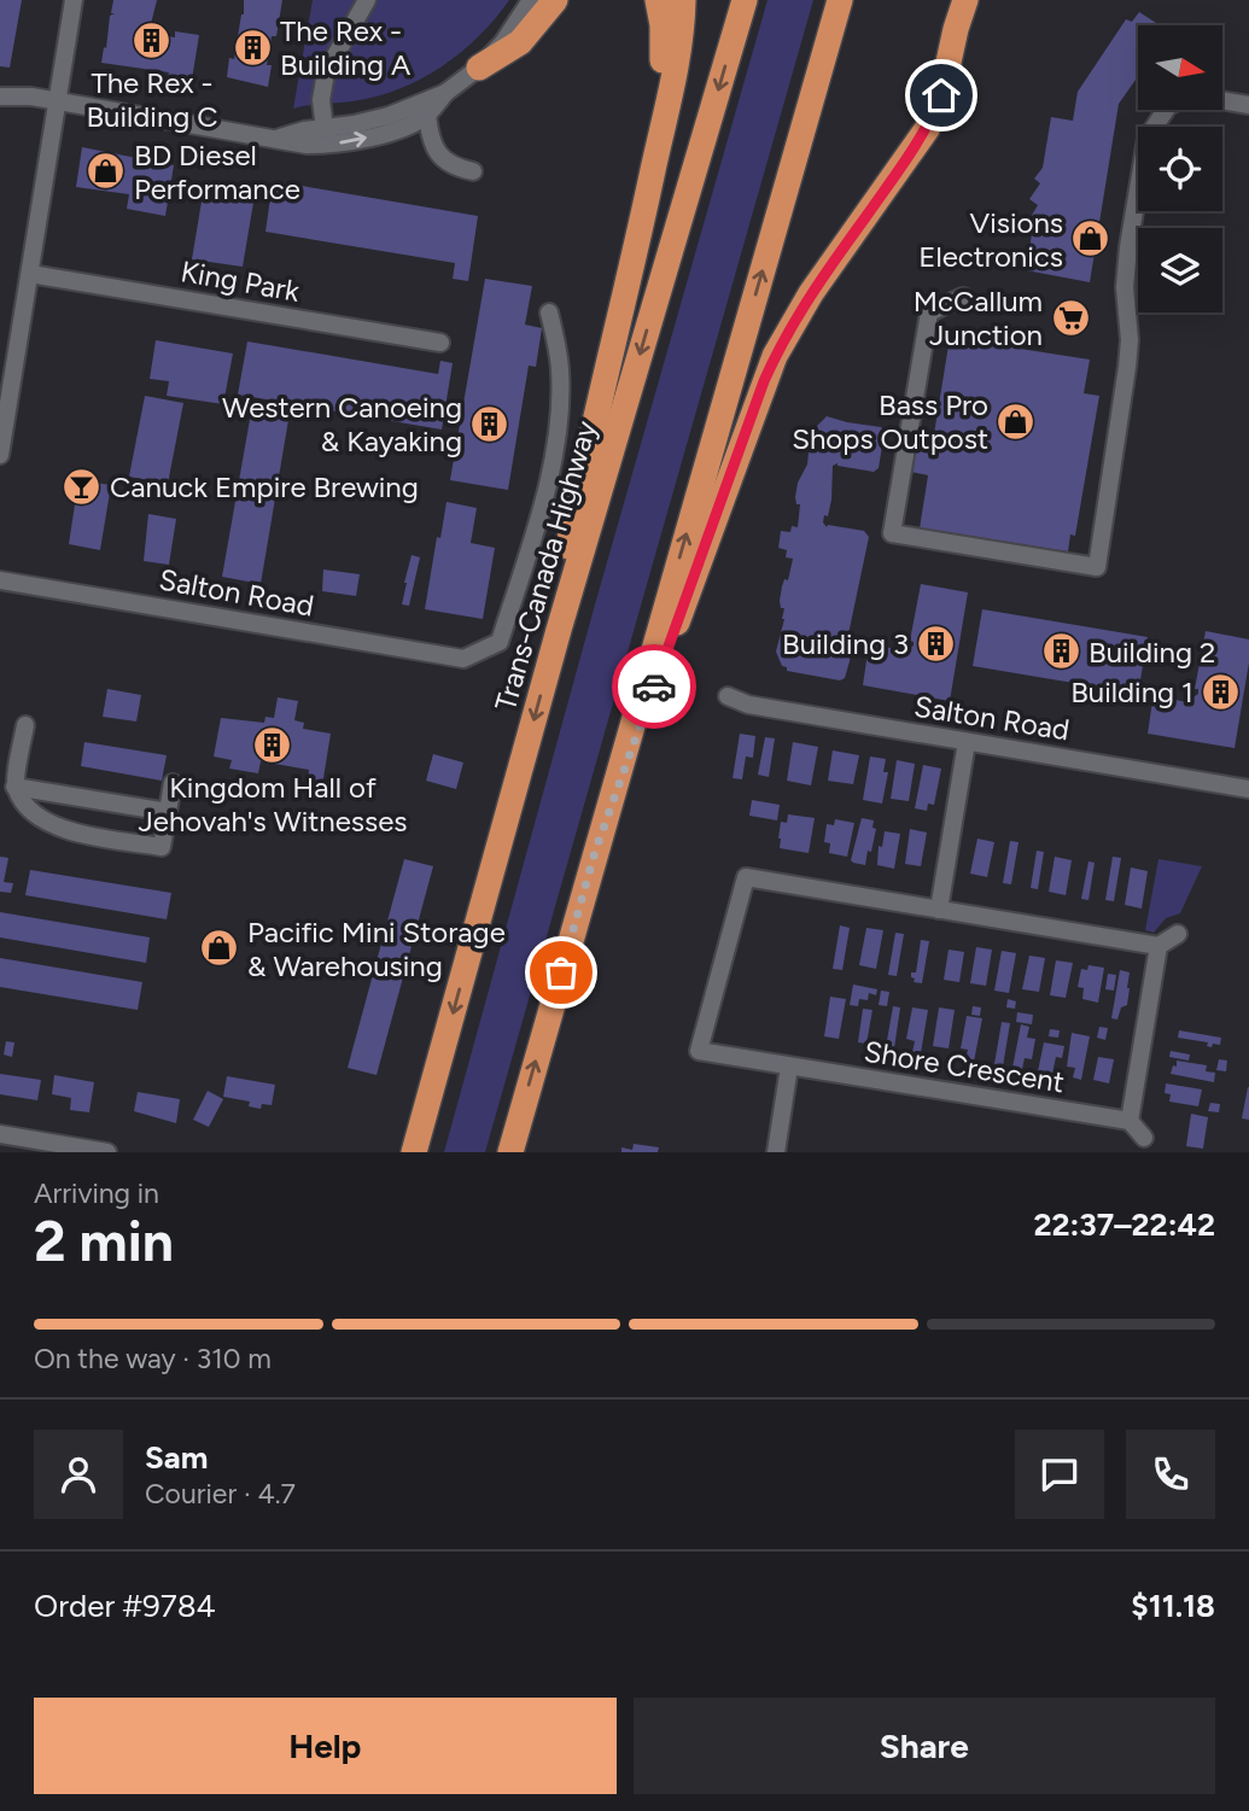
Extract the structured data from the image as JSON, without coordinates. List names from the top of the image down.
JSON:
{
  "streets": {
    "highway": ["Trans-Canada Highway"],
    "street": ["King Park", "Salton Road", "Shore Crescent"]
  },
  "places": {
    "building": [
      "The Rex - Building C",
      "The Rex - Building A",
      "Western Canoeing & Kayaking",
      "Building 3",
      "Building 2",
      "Building 1",
      "Kingdom Hall of Jehovah's Witnesses"
    ],
    "shop": [
      "BD Diesel Performance",
      "Visions Electronics",
      "Bass Pro Shops Outpost",
      "Pacific Mini Storage & Warehousing"
    ],
    "supermarket": ["McCallum Junction"],
    "bar": ["Canuck Empire Brewing"]
  },
  "north": "right",
  "page": {
    "heading": ["2 min", "Arriving in", "22:37–22:42"],
    "panel": [
      "Sam",
      "Courier · 4.7",
      "Order #9784",
      "$11.18"
    ],
    "bar": "On the way · 310 m",
    "buttons": ["Help", "Share"]
  }
}
